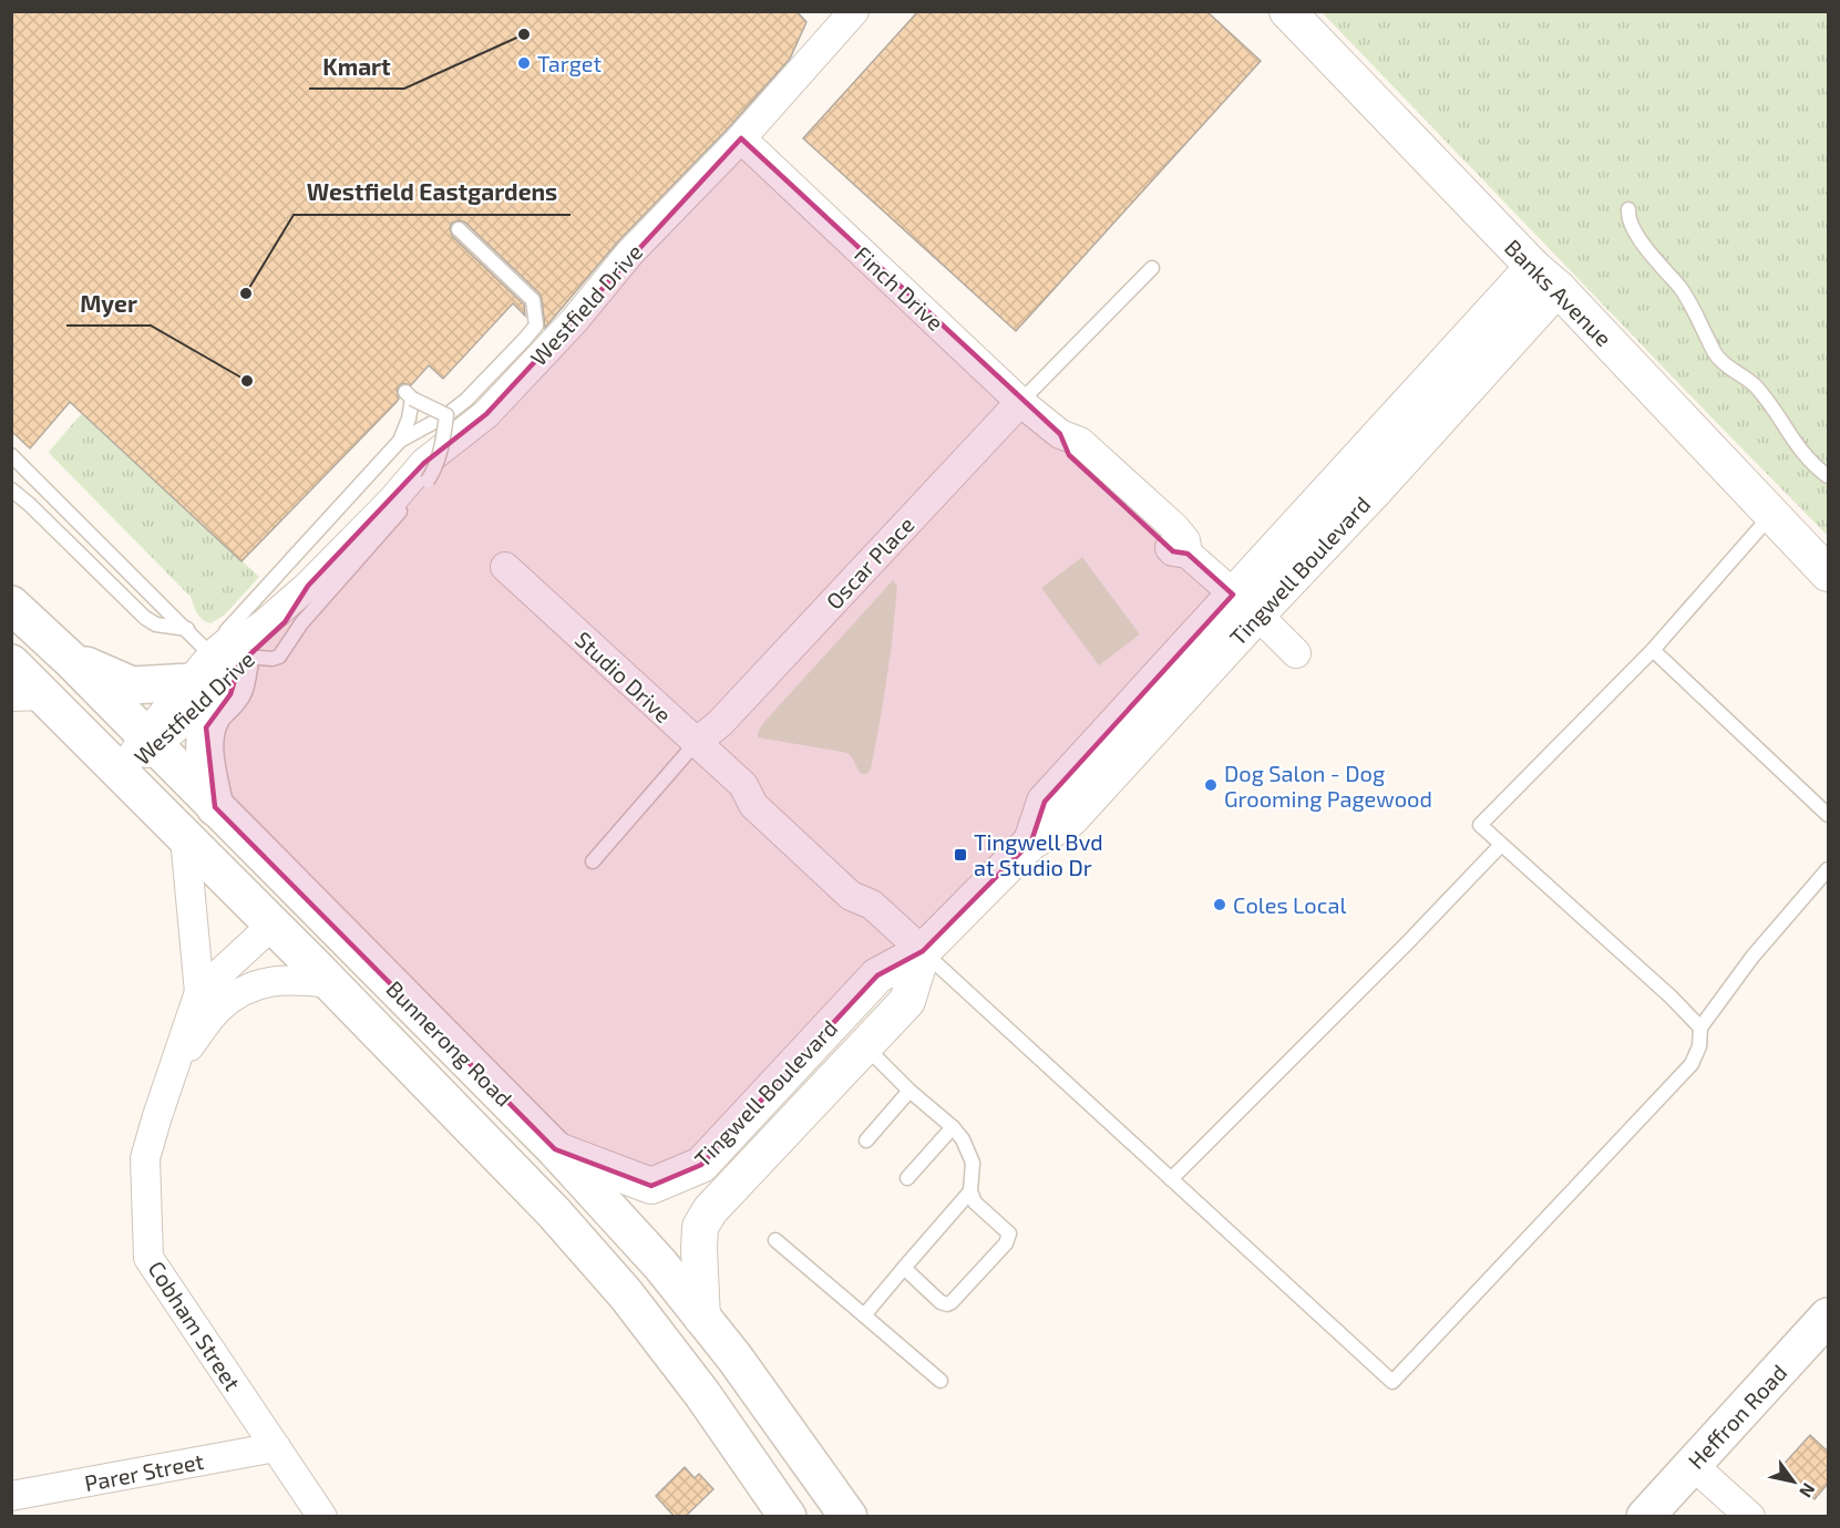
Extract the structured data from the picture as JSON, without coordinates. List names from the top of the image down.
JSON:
{
  "streets": {
    "main road": ["Bunnerong Road", "Heffron Road"],
    "street": [
      "Finch Drive",
      "Banks Avenue",
      "Westfield Drive",
      "Oscar Place",
      "Tingwell Boulevard",
      "Studio Drive",
      "Cobham Street",
      "Parer Street"
    ]
  },
  "crossings": [
    ["Finch Drive", "Westfield Drive"],
    ["Finch Drive", "Oscar Place"],
    ["Finch Drive", "Tingwell Boulevard"],
    ["Banks Avenue", "Tingwell Boulevard"],
    ["Westfield Drive", "Bunnerong Road"],
    ["Oscar Place", "Studio Drive"],
    ["Tingwell Boulevard", "Studio Drive"],
    ["Tingwell Boulevard", "Bunnerong Road"],
    ["Bunnerong Road", "Cobham Street"],
    ["Cobham Street", "Parer Street"]
  ],
  "places": {
    "other": [
      "Kmart",
      "Target",
      "Westfield Eastgardens",
      "Myer",
      "Dog Salon - Dog Grooming Pagewood",
      "Coles Local"
    ],
    "transit": ["Tingwell Bvd at Studio Dr"]
  },
  "north": "bottom right"
}
